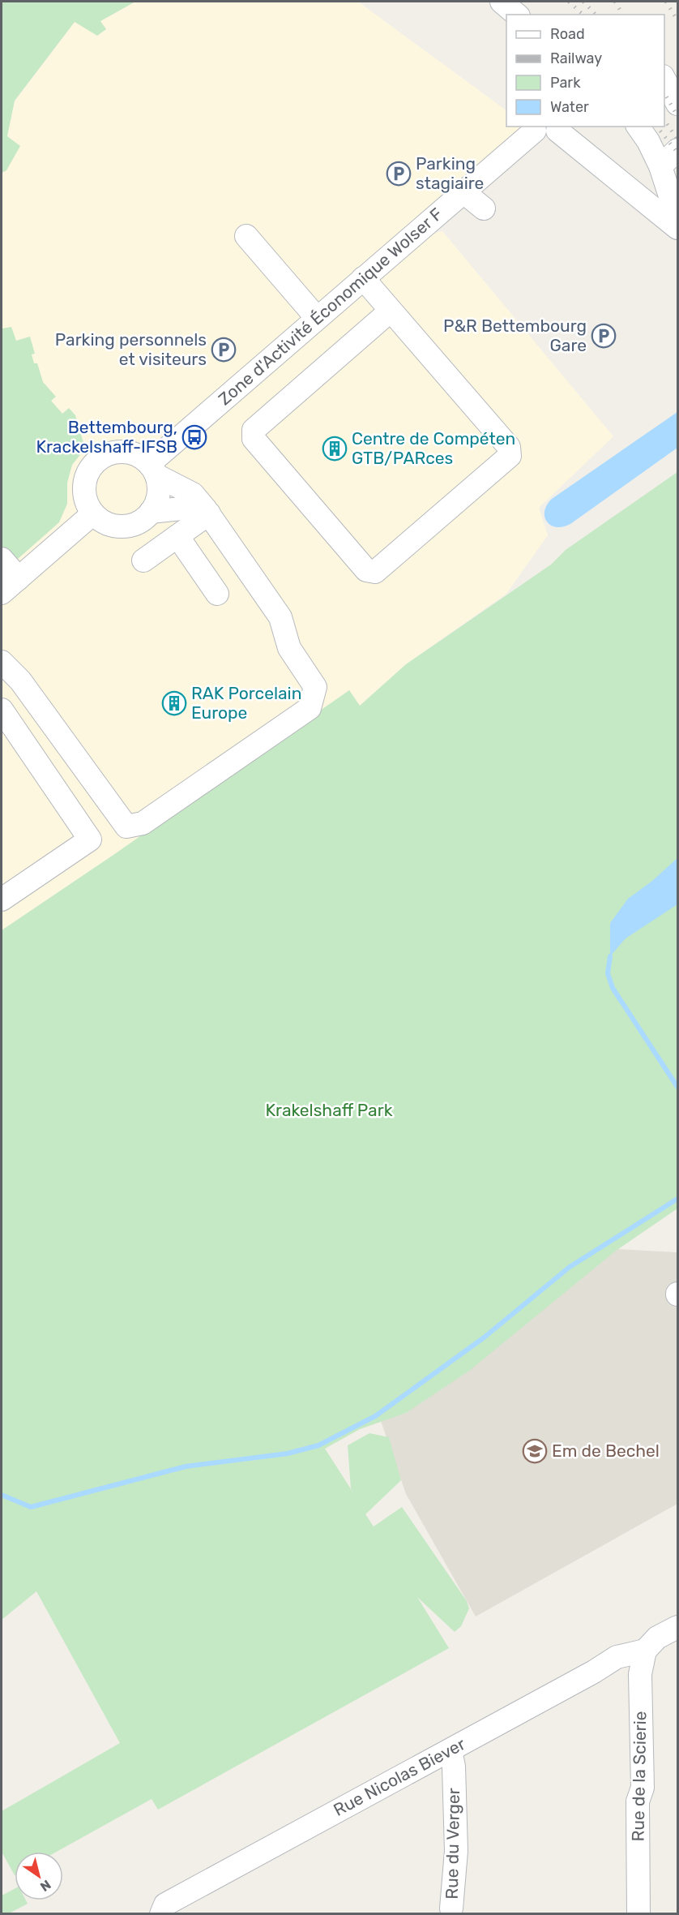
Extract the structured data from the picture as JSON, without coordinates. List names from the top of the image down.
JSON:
{
  "streets": {
    "street": [
      "Zone d'Activité Économique Wolser F",
      "Rue de la Scierie",
      "Rue Nicolas Biever",
      "Rue du Verger"
    ]
  },
  "crossings": [
    ["Rue de la Scierie", "Rue Nicolas Biever"],
    ["Rue Nicolas Biever", "Rue du Verger"]
  ],
  "parks": ["Krakelshaff Park"],
  "places": {
    "parking": ["Parking stagiaire", "P&R Bettembourg Gare", "Parking personnels et visiteurs"],
    "bus stop": ["Bettembourg, Krackelshaff-IFSB"],
    "building": ["Centre de Compéten GTB/PARces", "RAK Porcelain Europe"],
    "school or university": ["Em de Bechel"]
  },
  "legend": [
    "Road",
    "Railway",
    "Park",
    "Water"
  ],
  "north": "bottom right"
}
